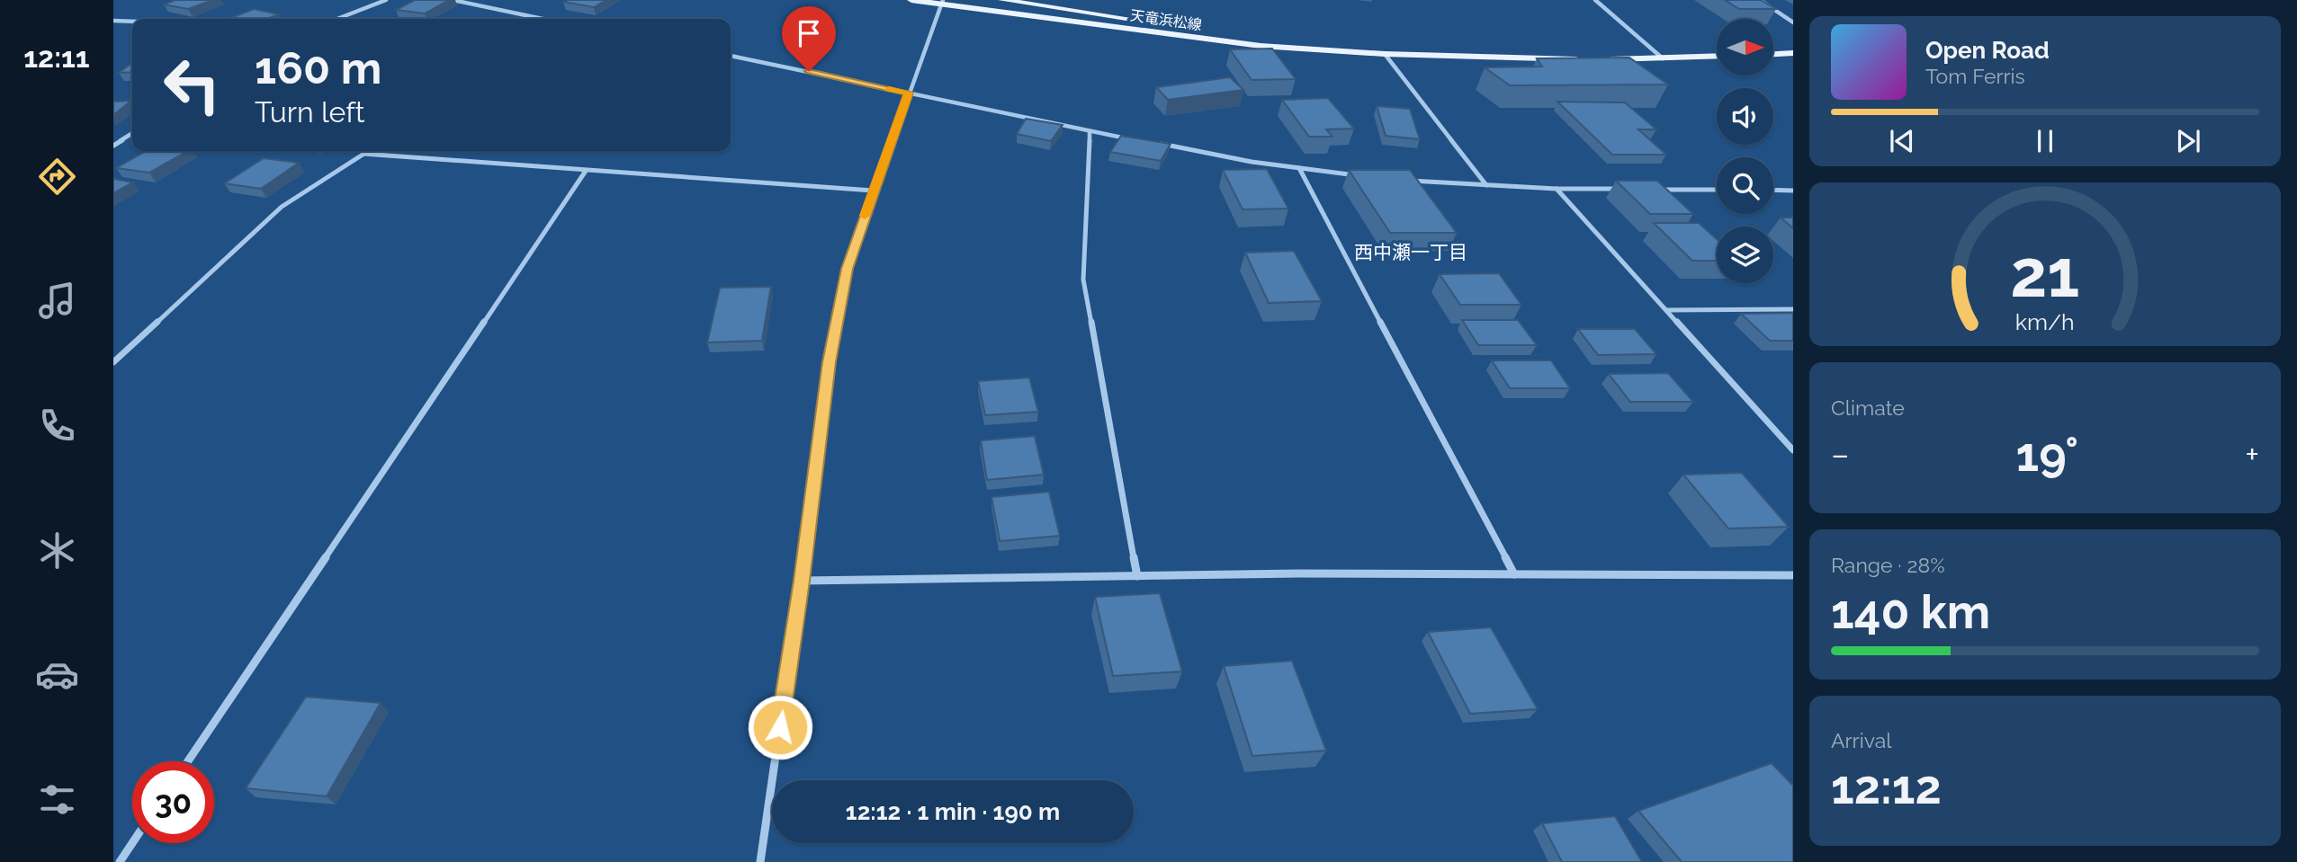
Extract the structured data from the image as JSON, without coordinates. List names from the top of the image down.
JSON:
{
  "streets": {
    "main road": ["天竜浜松線"]
  },
  "districts": ["西中瀬一丁目"],
  "north": "right",
  "page": {
    "tabs": "12:11",
    "turn": ["160 m", "Turn left"],
    "song": ["Open Road", "Tom Ferris"],
    "tile": [
      "Climate",
      ["Range · 28%", "140 km"],
      ["Arrival", "12:12"]
    ],
    "heat": ["−", "19°", "+"],
    "limit": "30",
    "trip": "12:12 · 1 min · 190 m",
    "gauge": ["21", "km/h"]
  }
}
